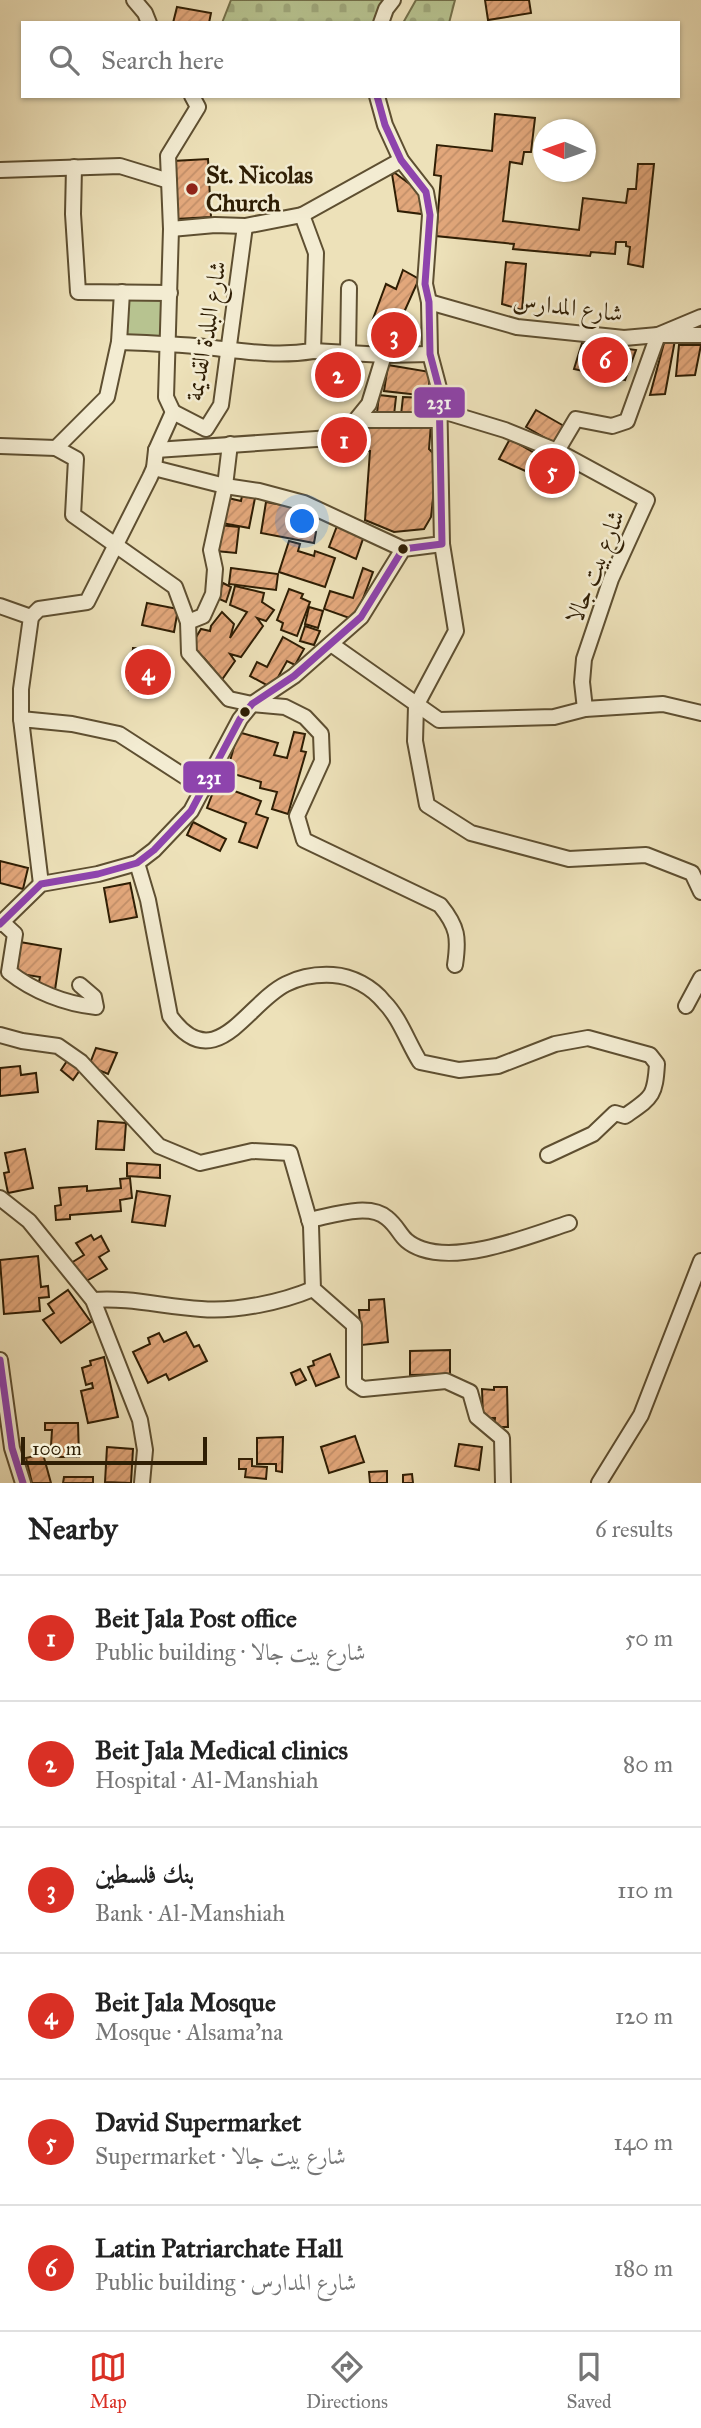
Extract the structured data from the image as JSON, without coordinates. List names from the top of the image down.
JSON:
{
  "streets": {
    "street": ["شارع المدارس", "شارع البلدة القديمة", "شارع بيت جالا"]
  },
  "places": ["St. Nicolas Church"],
  "lines": ["transit line 231"],
  "scale_bar": "100 m",
  "north": "left",
  "page": {
    "search": "Search here",
    "pins": [
      "3",
      "6",
      "2",
      "1",
      "5",
      "4"
    ],
    "scale": "100 m",
    "heading": ["Nearby", "6 results"],
    "list": [
      {
        "mark": "1",
        "name": "Beit Jala Post office",
        "note": "Public building · شارع بيت جالا",
        "value": "50 m"
      },
      {
        "mark": "2",
        "name": "Beit Jala Medical clinics",
        "note": "Hospital · Al-Manshiah",
        "value": "80 m"
      },
      {
        "mark": "3",
        "name": "بنك فلسطين",
        "note": "Bank · Al-Manshiah",
        "value": "110 m"
      },
      {
        "mark": "4",
        "name": "Beit Jala Mosque",
        "note": "Mosque · Alsama'na",
        "value": "120 m"
      },
      {
        "mark": "5",
        "name": "David Supermarket",
        "note": "Supermarket · شارع بيت جالا",
        "value": "140 m"
      },
      {
        "mark": "6",
        "name": "Latin Patriarchate Hall",
        "note": "Public building · شارع المدارس",
        "value": "180 m"
      }
    ],
    "nav": ["Map", "Directions", "Saved"]
  }
}
